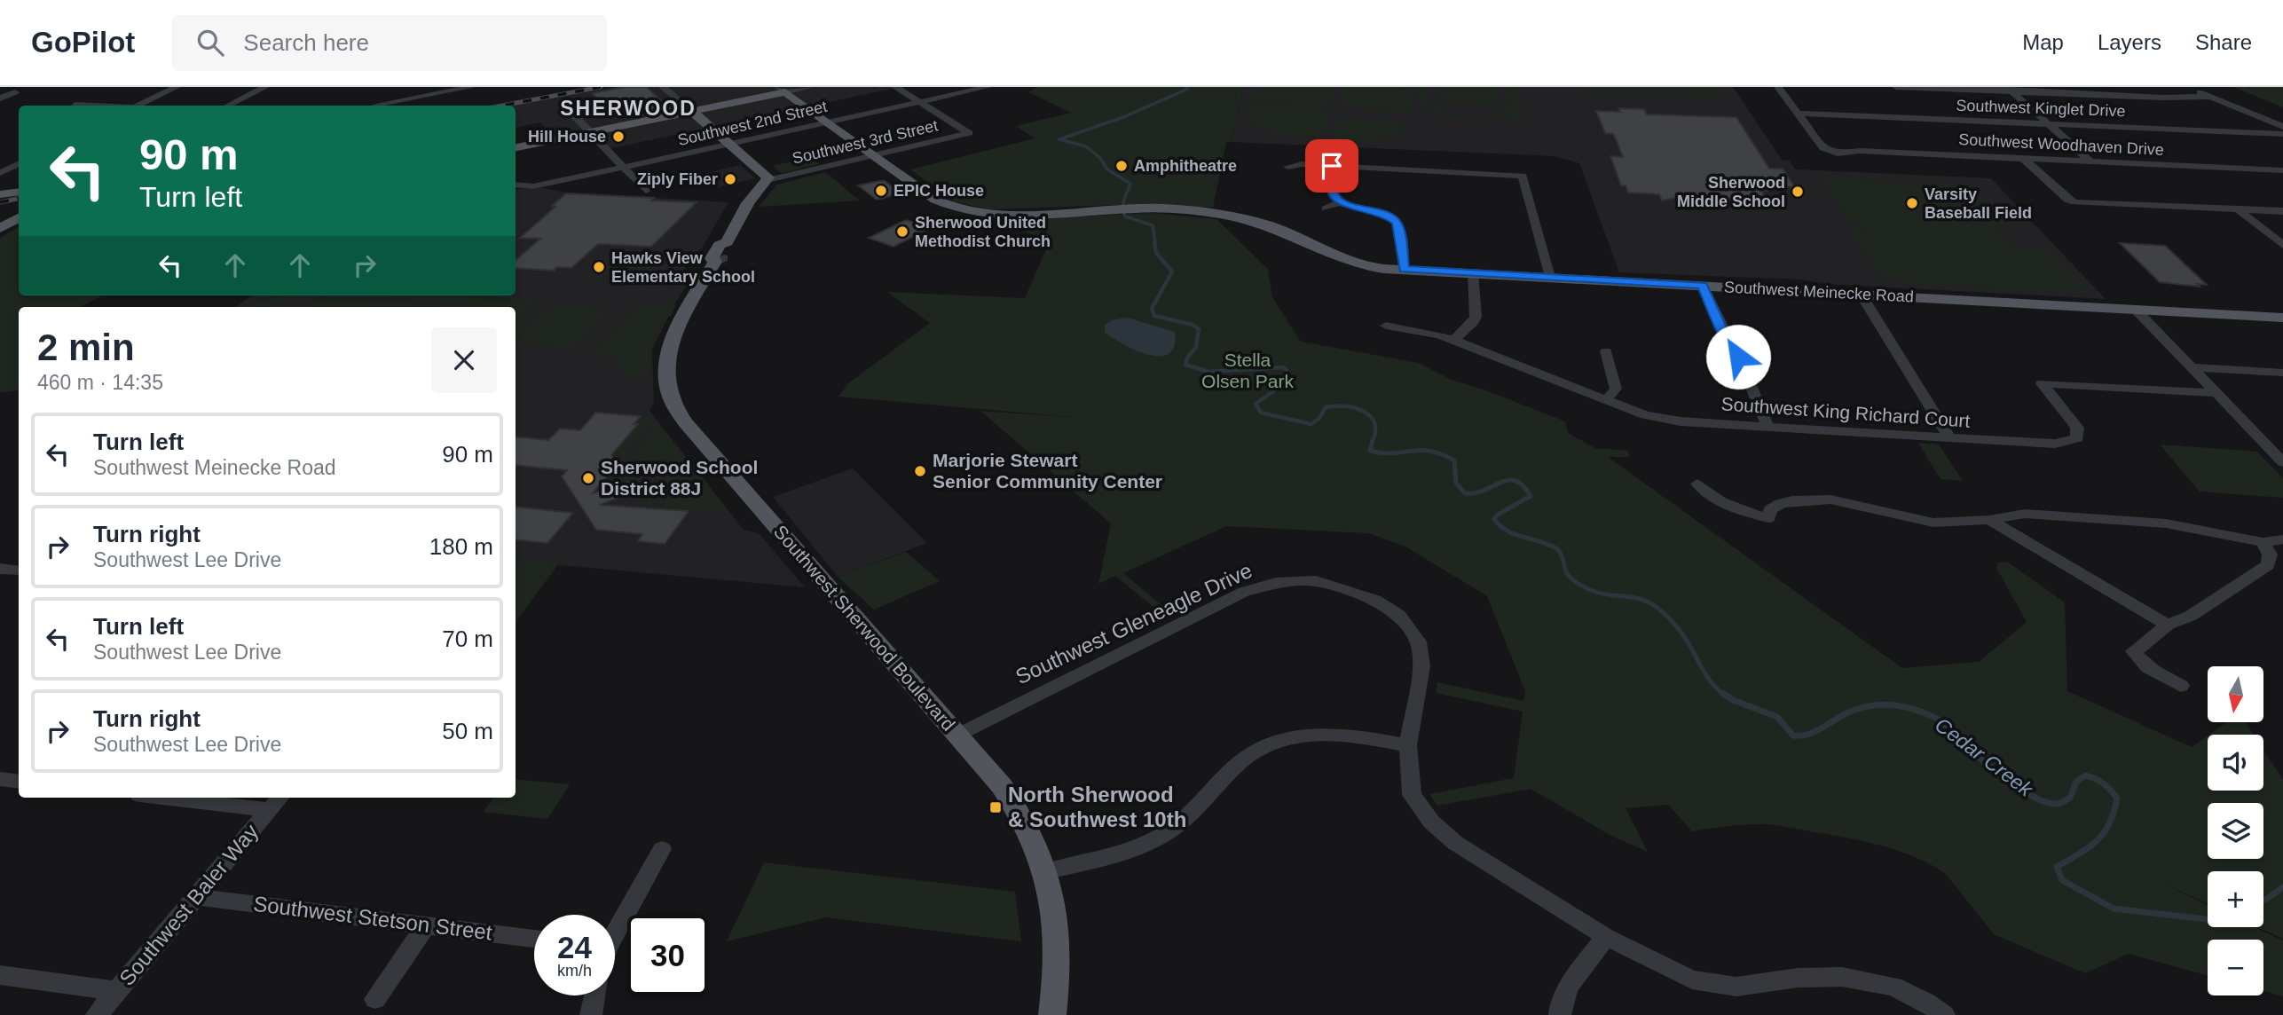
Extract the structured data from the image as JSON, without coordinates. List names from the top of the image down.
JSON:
{
  "streets": {
    "main road": ["Southwest Meinecke Road", "Southwest Sherwood Boulevard"],
    "street": [
      "Southwest Kinglet Drive",
      "Southwest 2nd Street",
      "Southwest 3rd Street",
      "Southwest Woodhaven Drive",
      "Southwest King Richard Court",
      "Southwest Gleneagle Drive",
      "Southwest Baler Way",
      "Southwest Stetson Street"
    ]
  },
  "crossings": [
    ["Southwest Kinglet Drive", "Southwest Woodhaven Drive"],
    ["Southwest 2nd Street", "Southwest 3rd Street"],
    ["Southwest 2nd Street", "Southwest Meinecke Road"],
    ["Southwest 3rd Street", "Southwest Meinecke Road"],
    ["Southwest 3rd Street", "Southwest Sherwood Boulevard"],
    ["Southwest Gleneagle Drive", "Southwest Sherwood Boulevard"],
    ["Southwest Baler Way", "Southwest Stetson Street"]
  ],
  "districts": ["SHERWOOD"],
  "water": ["Cedar Creek"],
  "parks": ["Stella Olsen Park"],
  "places": {
    "other": [
      "Hill House",
      "Amphitheatre",
      "Ziply Fiber",
      "EPIC House",
      "Sherwood Middle School",
      "Varsity Baseball Field",
      "Sherwood United Methodist Church",
      "Hawks View Elementary School",
      "Marjorie Stewart Senior Community Center",
      "Sherwood School District 88J"
    ],
    "transit": ["North Sherwood & Southwest 10th"]
  },
  "north": "bottom",
  "page": {
    "header": "GoPilot",
    "search": "Search here",
    "nav": ["Map", "Layers", "Share"],
    "turn": ["90 m", "Turn left"],
    "heading": ["2 min", "460 m · 14:35"],
    "list": [
      {
        "name": "Turn left",
        "note": "Southwest Meinecke Road",
        "value": "90 m"
      },
      {
        "name": "Turn right",
        "note": "Southwest Lee Drive",
        "value": "180 m"
      },
      {
        "name": "Turn left",
        "note": "Southwest Lee Drive",
        "value": "70 m"
      },
      {
        "name": "Turn right",
        "note": "Southwest Lee Drive",
        "value": "50 m"
      }
    ],
    "map_buttons": ["+", "−"],
    "speed": "24 km/h",
    "limit": "30"
  }
}
